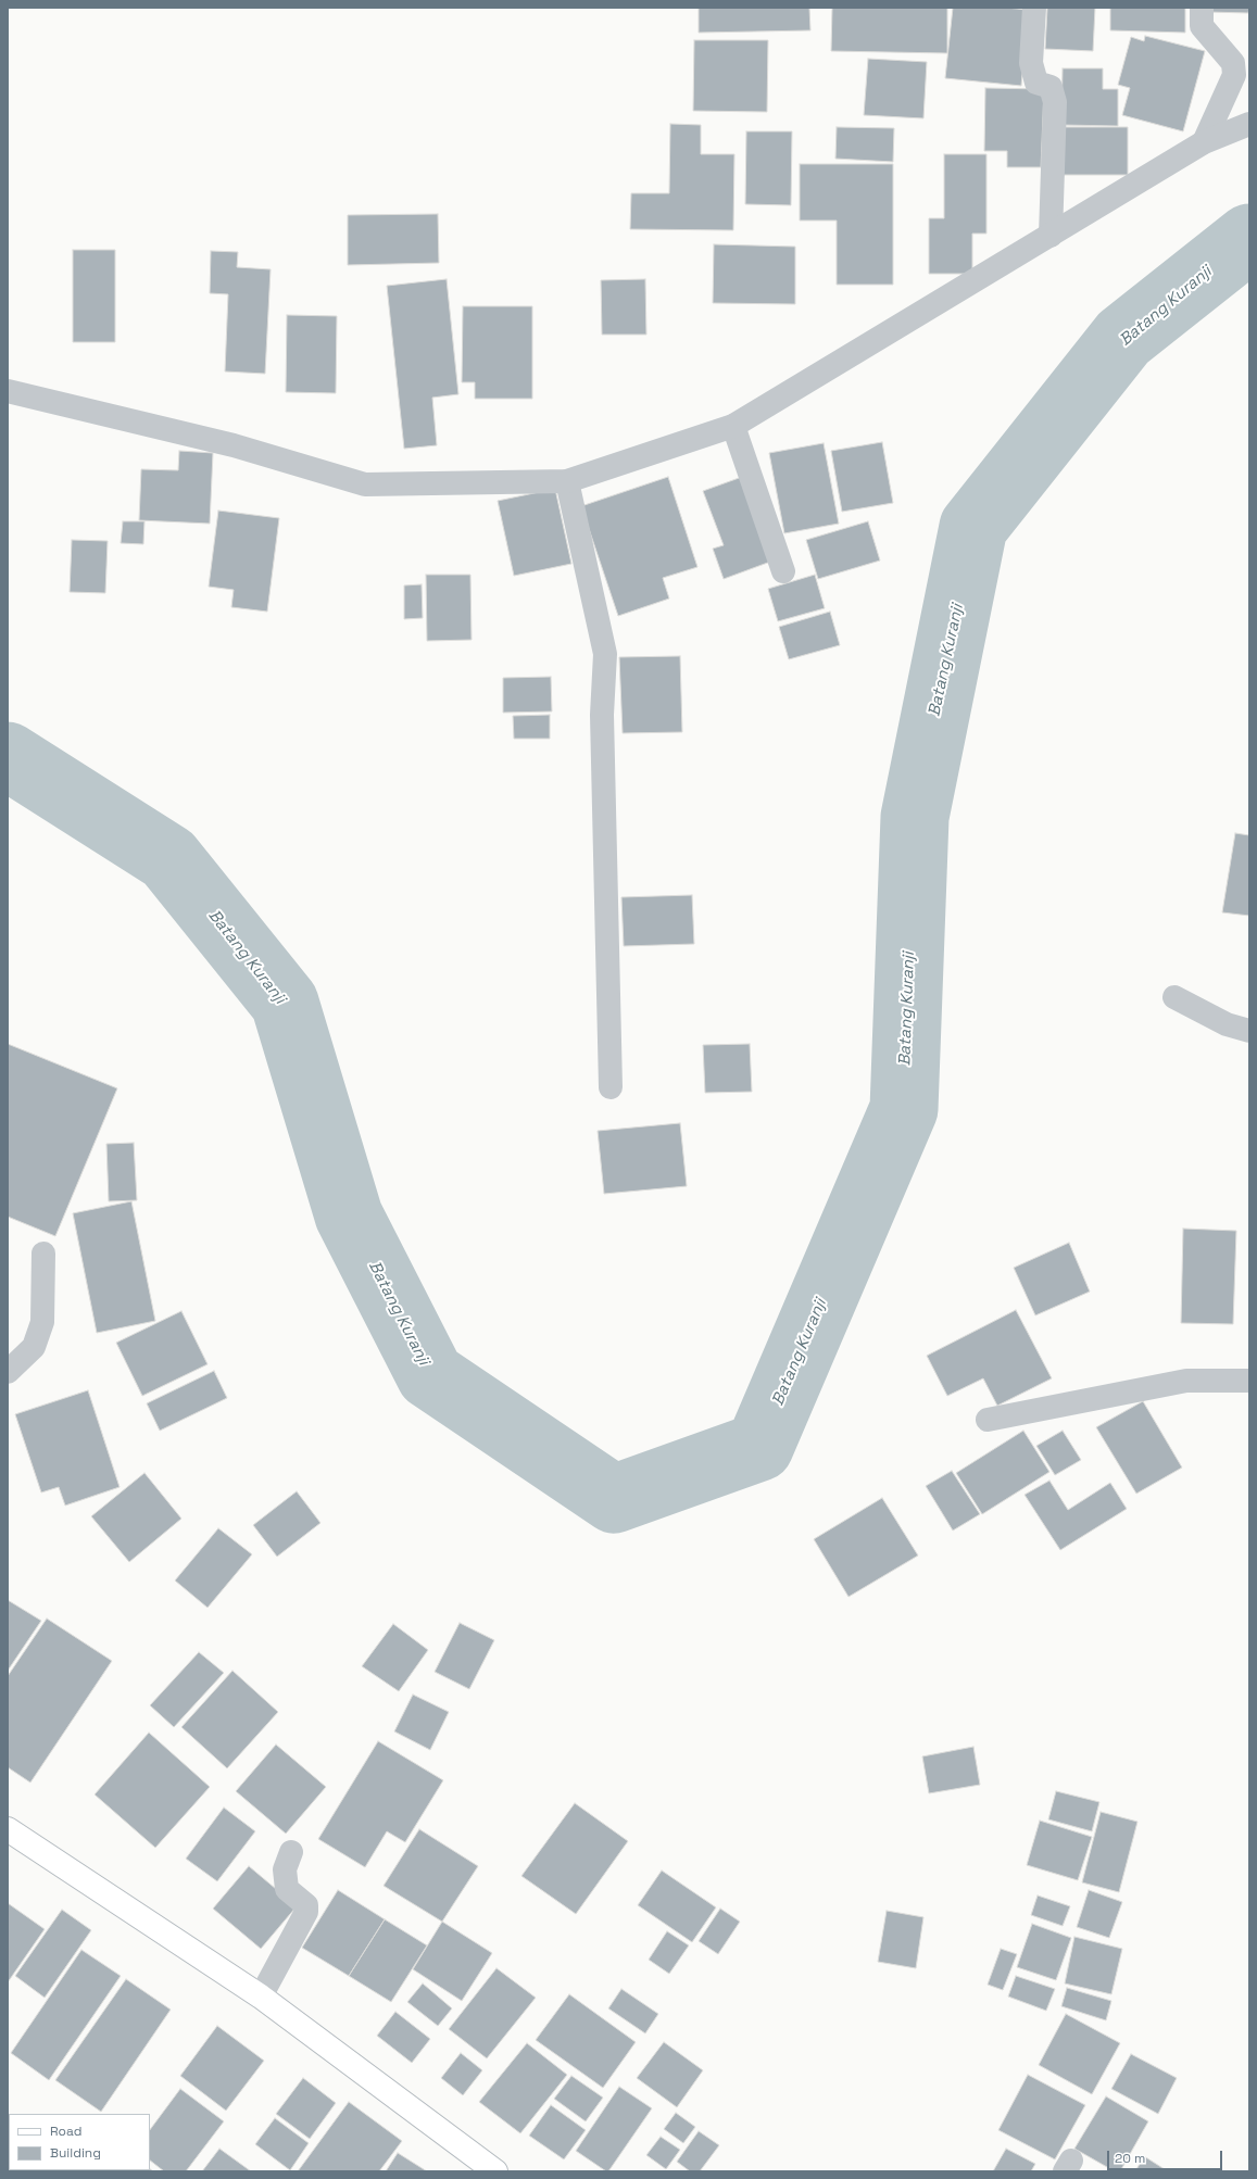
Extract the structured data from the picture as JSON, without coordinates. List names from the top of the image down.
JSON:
{
  "water": ["Batang Kuranji"],
  "legend": ["Road", "Building"],
  "scale_bar": "20 m"
}
